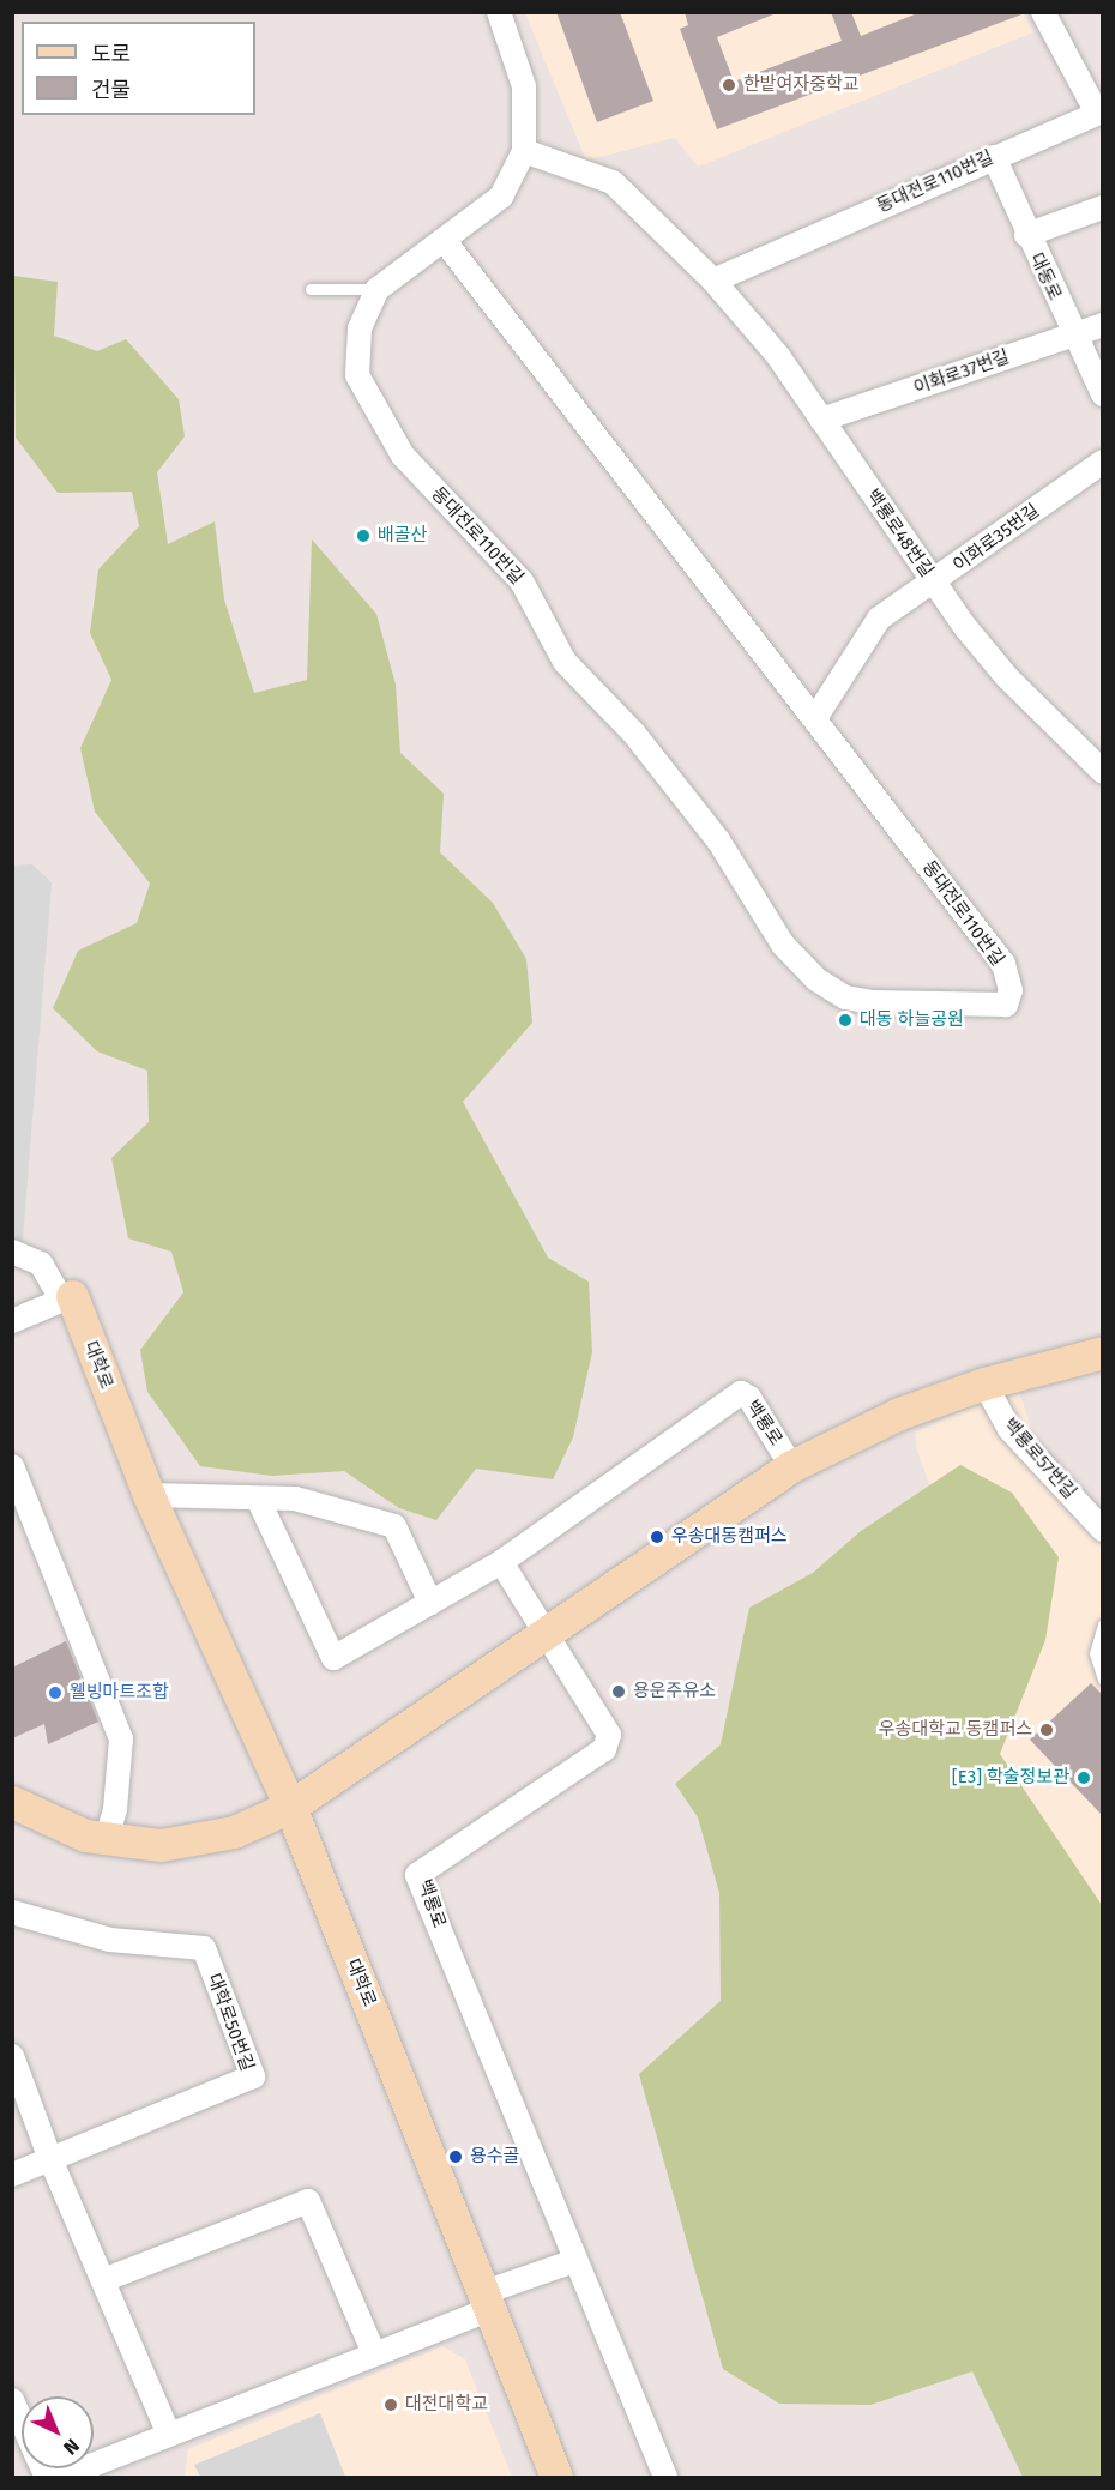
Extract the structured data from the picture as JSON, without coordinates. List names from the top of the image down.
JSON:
{
  "streets": {
    "main road": ["대학로"],
    "street": [
      "동대전로110번길",
      "대동로",
      "이화로37번길",
      "백룡로48번길",
      "이화로35번길",
      "백룡로",
      "백룡로57번길",
      "대학로50번길"
    ]
  },
  "crossings": [
    ["동대전로110번길", "대동로"],
    ["동대전로110번길", "백룡로48번길"],
    ["동대전로110번길", "이화로35번길"],
    ["대동로", "이화로37번길"],
    ["이화로37번길", "백룡로48번길"],
    ["백룡로48번길", "이화로35번길"]
  ],
  "places": [
    "한밭여자중학교",
    "배골산",
    "대동 하늘공원",
    "우송대동캠퍼스",
    "용운주유소",
    "웰빙마트조합",
    "우송대학교 동캠퍼스",
    "[E3] 학술정보관",
    "용수골",
    "대전대학교"
  ],
  "legend": ["도로", "건물"],
  "north": "bottom right"
}
